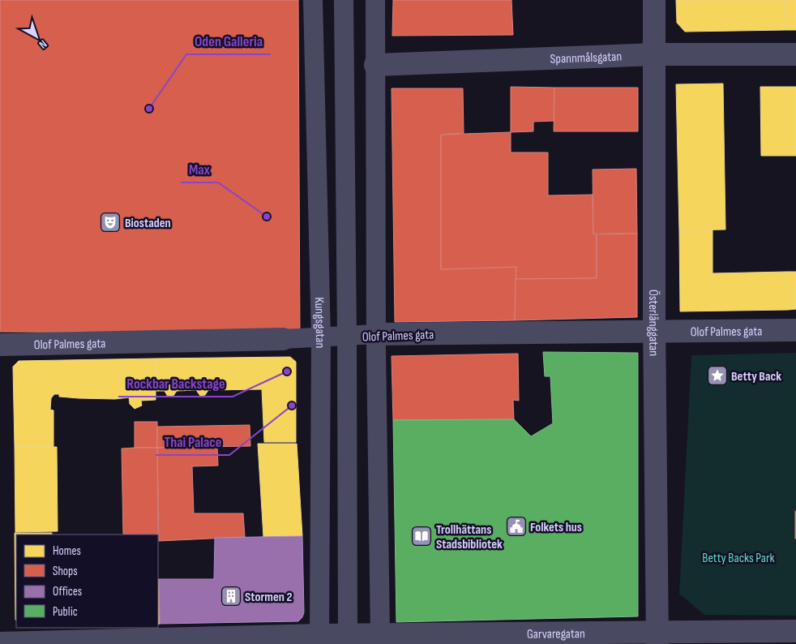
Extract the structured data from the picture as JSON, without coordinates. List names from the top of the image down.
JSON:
{
  "streets": {
    "street": [
      "Spannmålsgatan",
      "Kungsgatan",
      "Österlånggatan",
      "Olof Palmes gata",
      "Garvaregatan"
    ]
  },
  "crossings": [
    ["Spannmålsgatan", "Österlånggatan"],
    ["Kungsgatan", "Olof Palmes gata"],
    ["Kungsgatan", "Garvaregatan"],
    ["Österlånggatan", "Olof Palmes gata"],
    ["Österlånggatan", "Garvaregatan"]
  ],
  "parks": ["Betty Backs Park"],
  "places": {
    "other": [
      "Oden Galleria",
      "Max",
      "Rockbar Backstage",
      "Thai Palace"
    ],
    "theatre": ["Biostaden"],
    "place": ["Betty Back"],
    "public building": ["Folkets hus"],
    "library": ["Trollhättans Stadsbibliotek"],
    "building": ["Stormen 2"]
  },
  "legend": [
    "Homes",
    "Shops",
    "Offices",
    "Public"
  ],
  "north": "bottom right"
}
